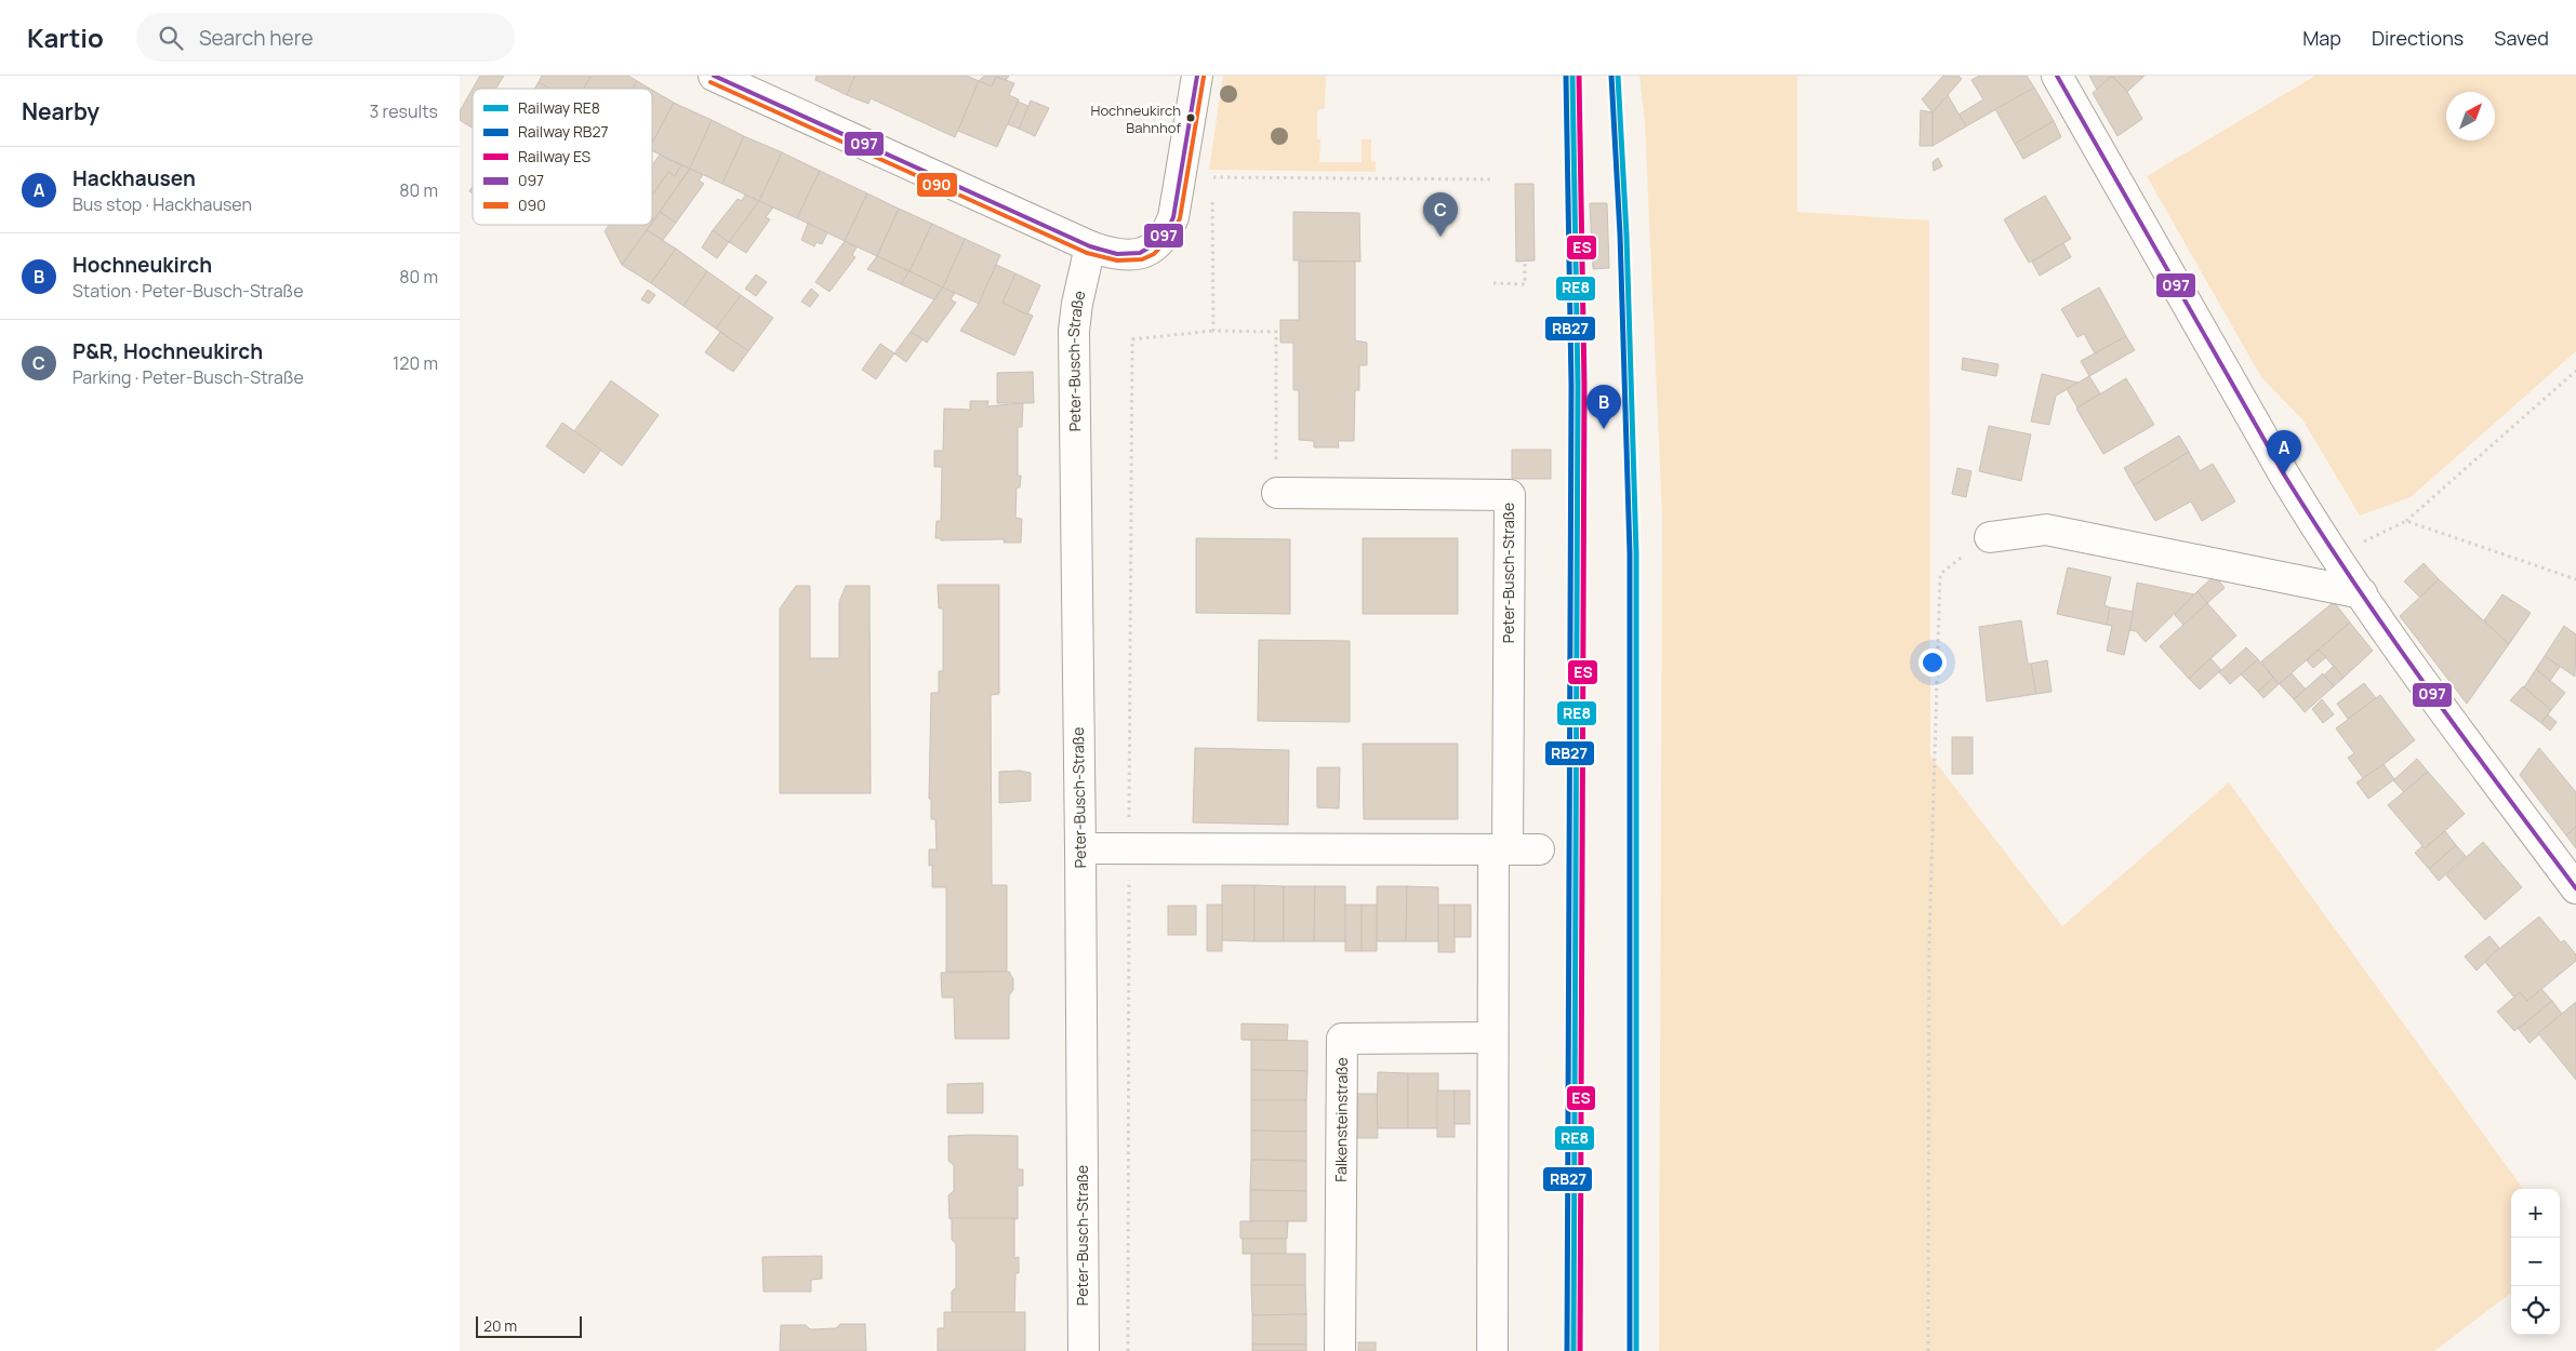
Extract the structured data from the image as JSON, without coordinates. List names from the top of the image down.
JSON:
{
  "streets": {
    "street": ["Peter-Busch-Straße", "Falkensteinstraße"]
  },
  "places": ["Hochneukirch Bahnhof"],
  "lines": [
    "rail line RE8",
    "rail line RB27",
    "rail line ES",
    "transit line 097",
    "transit line 090"
  ],
  "legend": [
    "Railway RE8",
    "Railway RB27",
    "Railway ES",
    "097",
    "090"
  ],
  "scale_bar": "20 m",
  "north": "top right",
  "page": {
    "header": "Kartio",
    "search": "Search here",
    "nav": ["Map", "Directions", "Saved"],
    "heading": ["Nearby", "3 results"],
    "list": [
      {
        "mark": "A",
        "name": "Hackhausen",
        "note": "Bus stop · Hackhausen",
        "value": "80 m"
      },
      {
        "mark": "B",
        "name": "Hochneukirch",
        "note": "Station · Peter-Busch-Straße",
        "value": "80 m"
      },
      {
        "mark": "C",
        "name": "P&R, Hochneukirch",
        "note": "Parking · Peter-Busch-Straße",
        "value": "120 m"
      }
    ],
    "pins": ["C", "B", "A"],
    "map_buttons": ["+", "−"],
    "scale": "20 m"
  }
}
